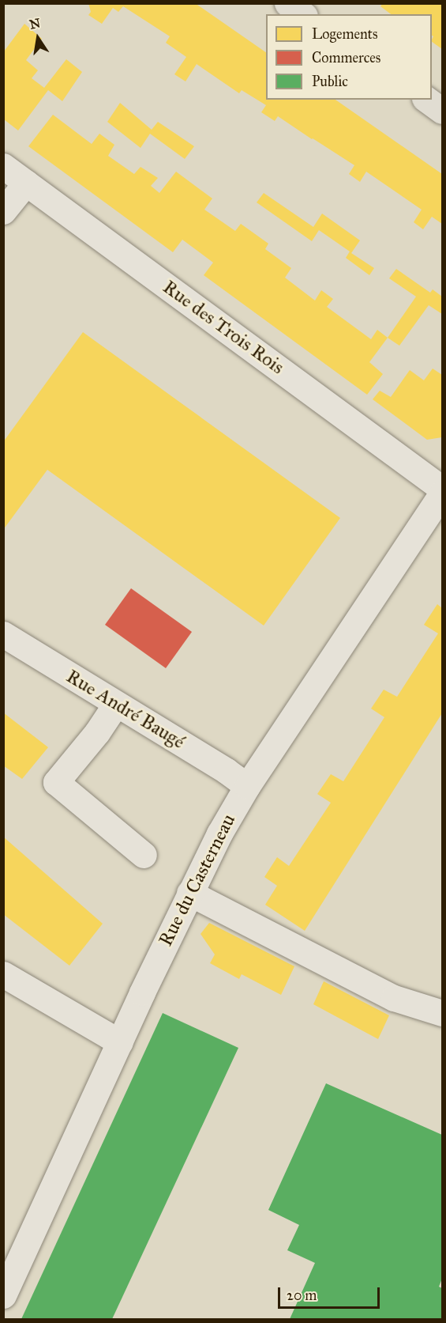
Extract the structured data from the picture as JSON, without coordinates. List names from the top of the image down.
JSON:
{
  "streets": {
    "street": ["Rue des Trois Rois", "Rue André Baugé", "Rue du Casterneau"]
  },
  "crossings": [
    ["Rue André Baugé", "Rue du Casterneau"]
  ],
  "legend": ["Logements", "Commerces", "Public"],
  "scale_bar": "20 m",
  "north": "top"
}
